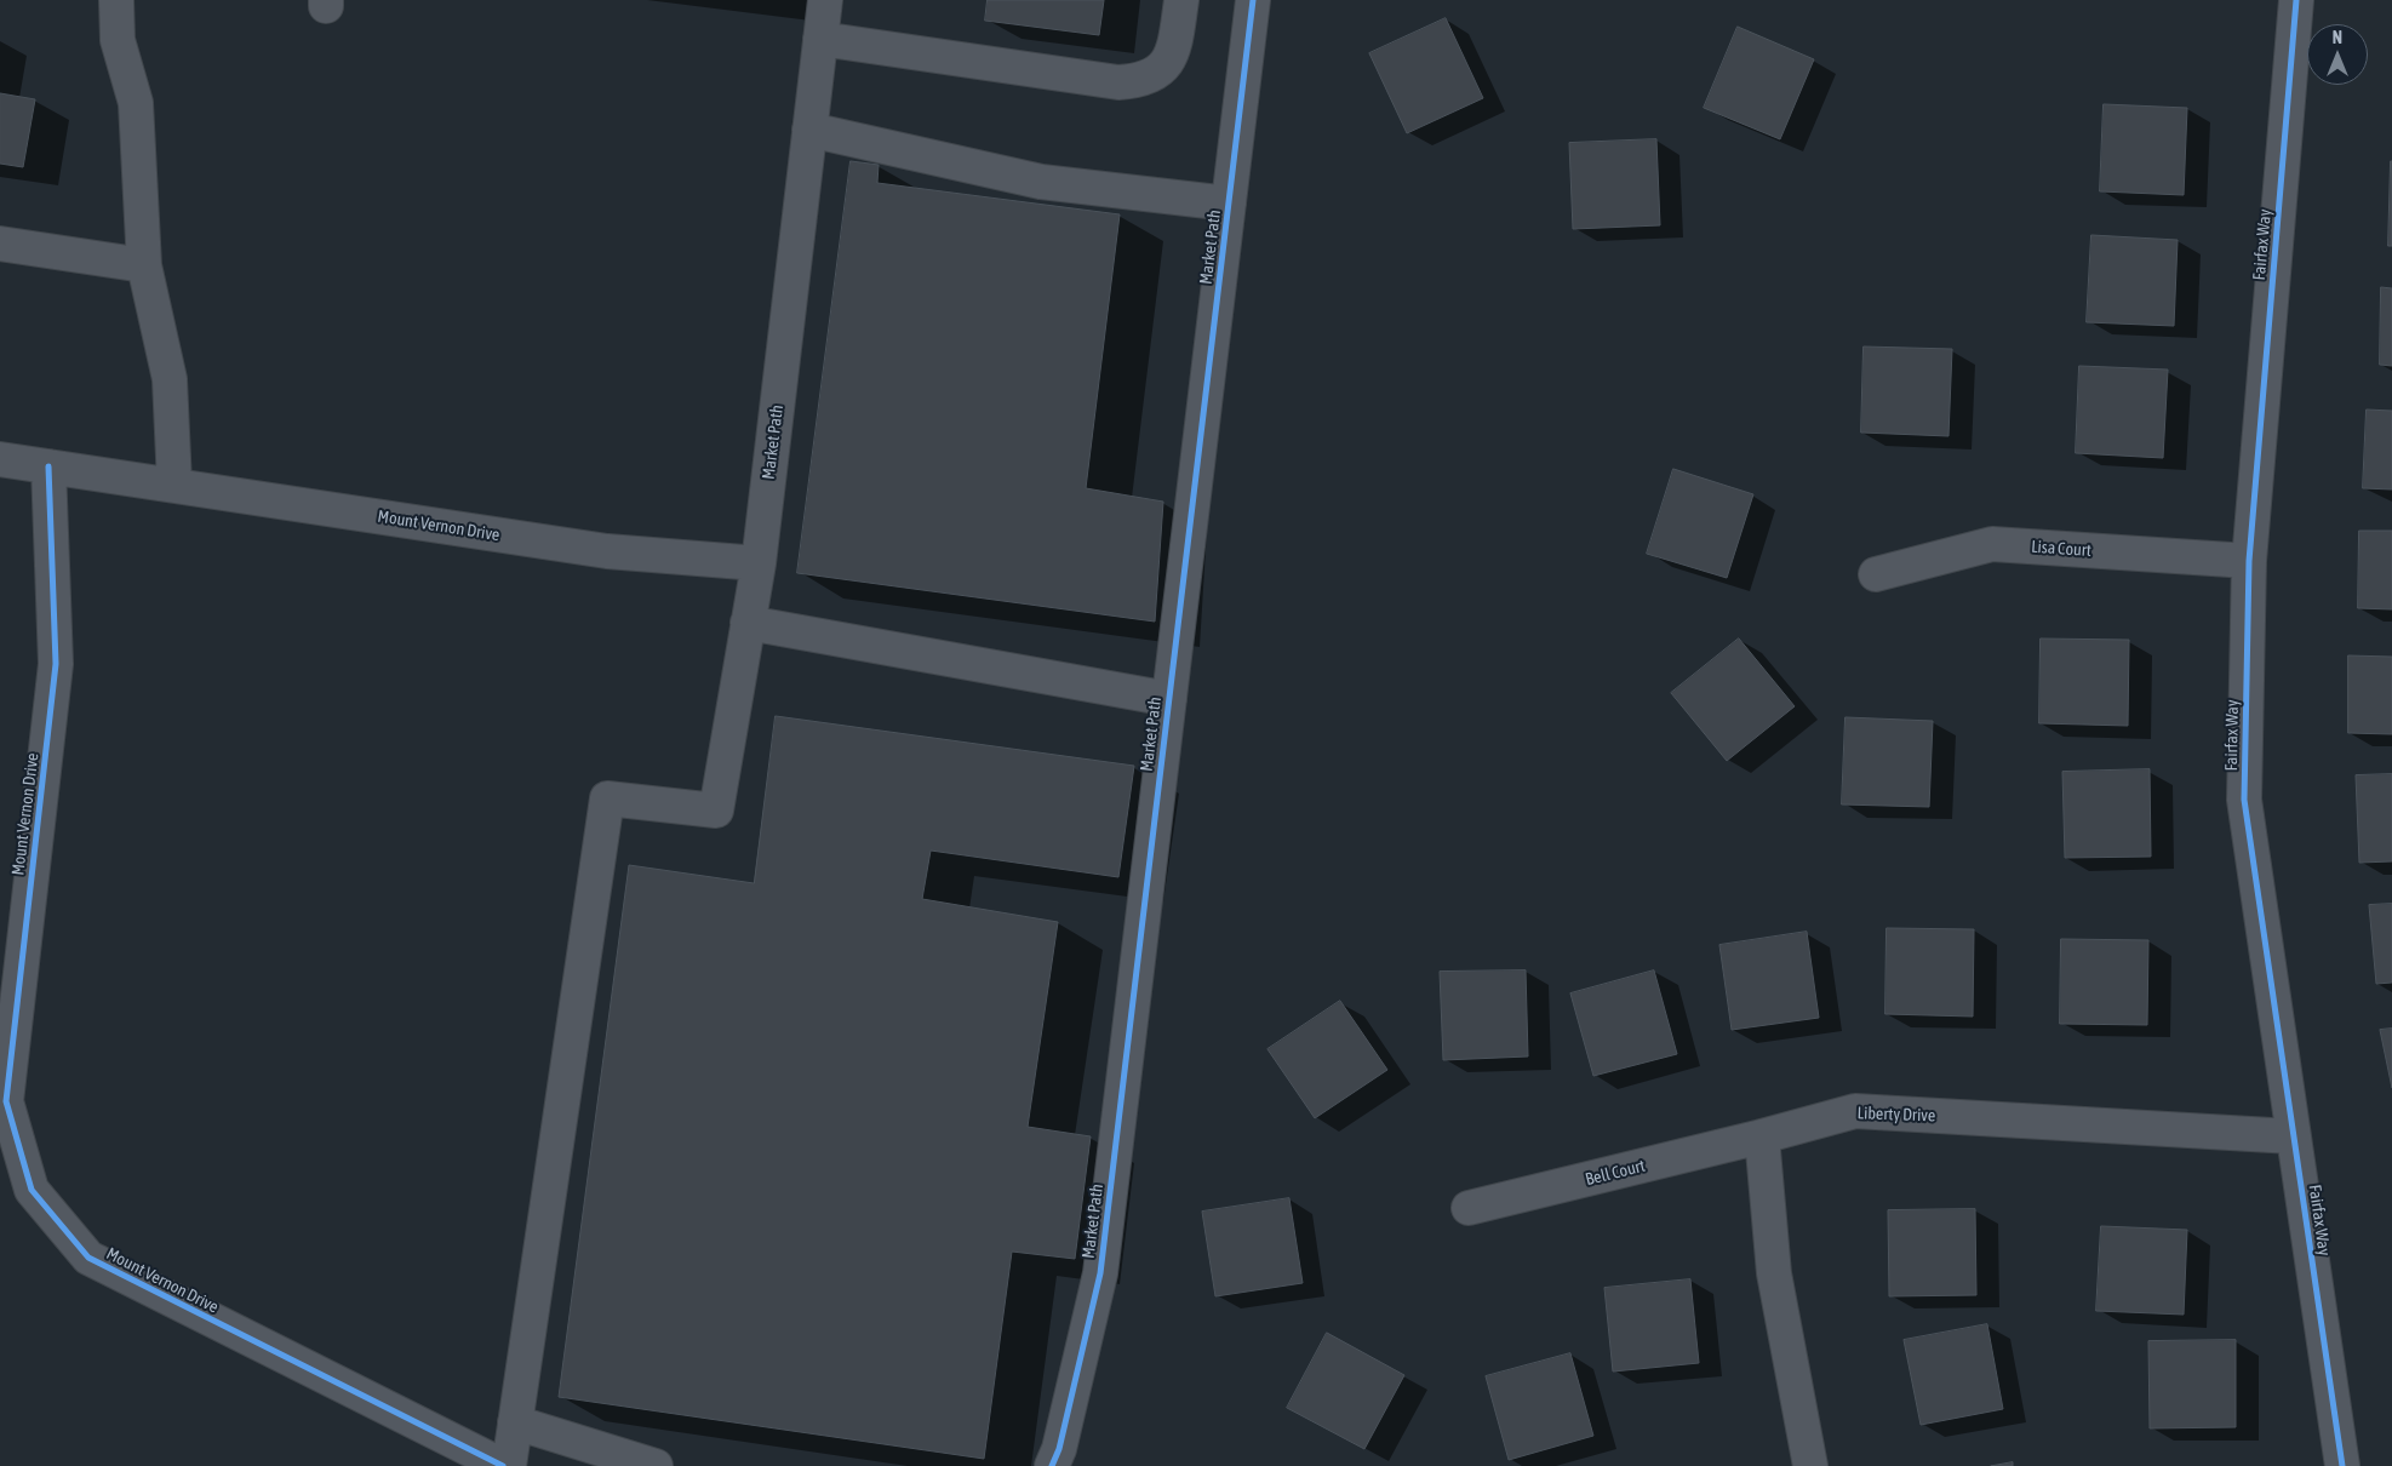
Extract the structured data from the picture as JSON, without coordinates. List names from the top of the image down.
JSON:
{
  "streets": {
    "street": [
      "Fairfax Way",
      "Market Path",
      "Mount Vernon Drive",
      "Lisa Court",
      "Liberty Drive",
      "Bell Court"
    ]
  },
  "crossings": [
    ["Fairfax Way", "Lisa Court"],
    ["Fairfax Way", "Liberty Drive"],
    ["Market Path", "Mount Vernon Drive"],
    ["Liberty Drive", "Bell Court"]
  ],
  "north": "top"
}
